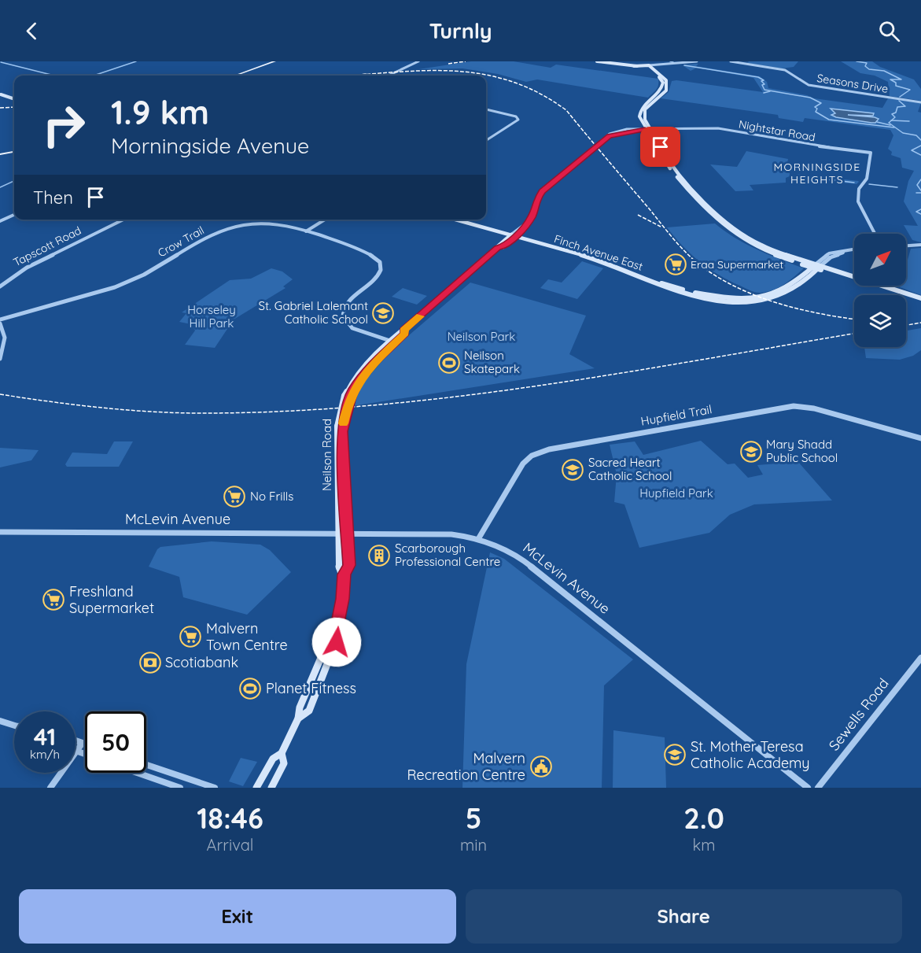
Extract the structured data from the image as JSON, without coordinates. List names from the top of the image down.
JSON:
{
  "streets": {
    "main road": ["Finch Avenue East", "Neilson Road"],
    "street": [
      "Seasons Drive",
      "Nightstar Road",
      "Crow Trail",
      "Tapscott Road",
      "Hupfield Trail",
      "McLevin Avenue",
      "Sewells Road"
    ]
  },
  "crossings": [
    ["Nightstar Road", "Neilson Road"],
    ["Crow Trail", "Neilson Road"],
    ["Finch Avenue East", "Neilson Road"],
    ["Hupfield Trail", "McLevin Avenue"],
    ["Neilson Road", "McLevin Avenue"]
  ],
  "districts": ["MORNINGSIDE HEIGHTS"],
  "parks": ["Horseley Hill Park", "Neilson Park", "Hupfield Park"],
  "places": {
    "supermarket": [
      "Eraa Supermarket",
      "No Frills",
      "Freshland Supermarket",
      "Malvern Town Centre"
    ],
    "school or university": [
      "St. Gabriel Lalemant Catholic School",
      "Mary Shadd Public School",
      "Sacred Heart Catholic School",
      "St. Mother Teresa Catholic Academy"
    ],
    "sports": ["Neilson Skatepark", "Planet Fitness"],
    "building": ["Scarborough Professional Centre"],
    "bank": ["Scotiabank"],
    "public building": ["Malvern Recreation Centre"]
  },
  "north": "top right",
  "page": {
    "header": "Turnly",
    "turn": ["1.9 km", "Morningside Avenue"],
    "then": "Then",
    "speed": "41 km/h",
    "limit": "50",
    "eta": [
      "18:46",
      "Arrival",
      "5",
      "min",
      "2.0",
      "km"
    ],
    "buttons": ["Exit", "Share"]
  }
}
